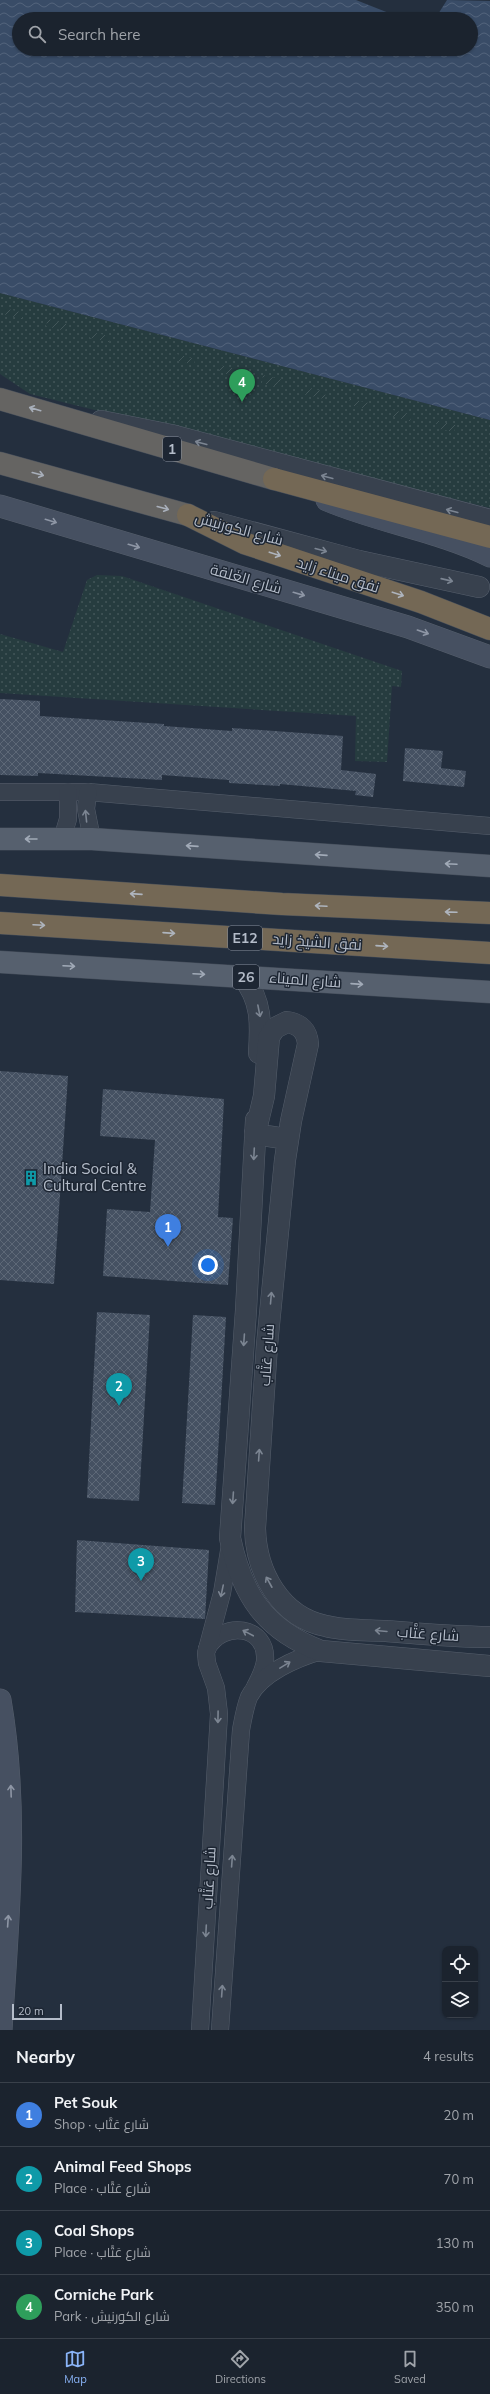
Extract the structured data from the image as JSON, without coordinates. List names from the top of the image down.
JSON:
{
  "streets": {
    "highway": [
      "1",
      "شارع الكورنيش",
      "نفق ميناء زايد",
      "E12",
      "نفق الشيخ زايد"
    ],
    "main road": ["شارع الغَلقة", "26", "شارع الميناء"],
    "street": ["شارع عَتَّاب"]
  },
  "crossings": [
    ["شارع الكورنيش", "نفق ميناء زايد"],
    ["شارع الميناء", "شارع عَتَّاب"]
  ],
  "places": {
    "building": ["India Social & Cultural Centre"]
  },
  "scale_bar": "20 m",
  "page": {
    "search": "Search here",
    "pins": [
      "4",
      "1",
      "2",
      "3"
    ],
    "scale": "20 m",
    "heading": ["Nearby", "4 results"],
    "list": [
      {
        "mark": "1",
        "name": "Pet Souk",
        "note": "Shop · شارع عَتَّاب",
        "value": "20 m"
      },
      {
        "mark": "2",
        "name": "Animal Feed Shops",
        "note": "Place · شارع عَتَّاب",
        "value": "70 m"
      },
      {
        "mark": "3",
        "name": "Coal Shops",
        "note": "Place · شارع عَتَّاب",
        "value": "130 m"
      },
      {
        "mark": "4",
        "name": "Corniche Park",
        "note": "Park · شارع الكورنيش",
        "value": "350 m"
      }
    ],
    "nav": ["Map", "Directions", "Saved"]
  }
}
